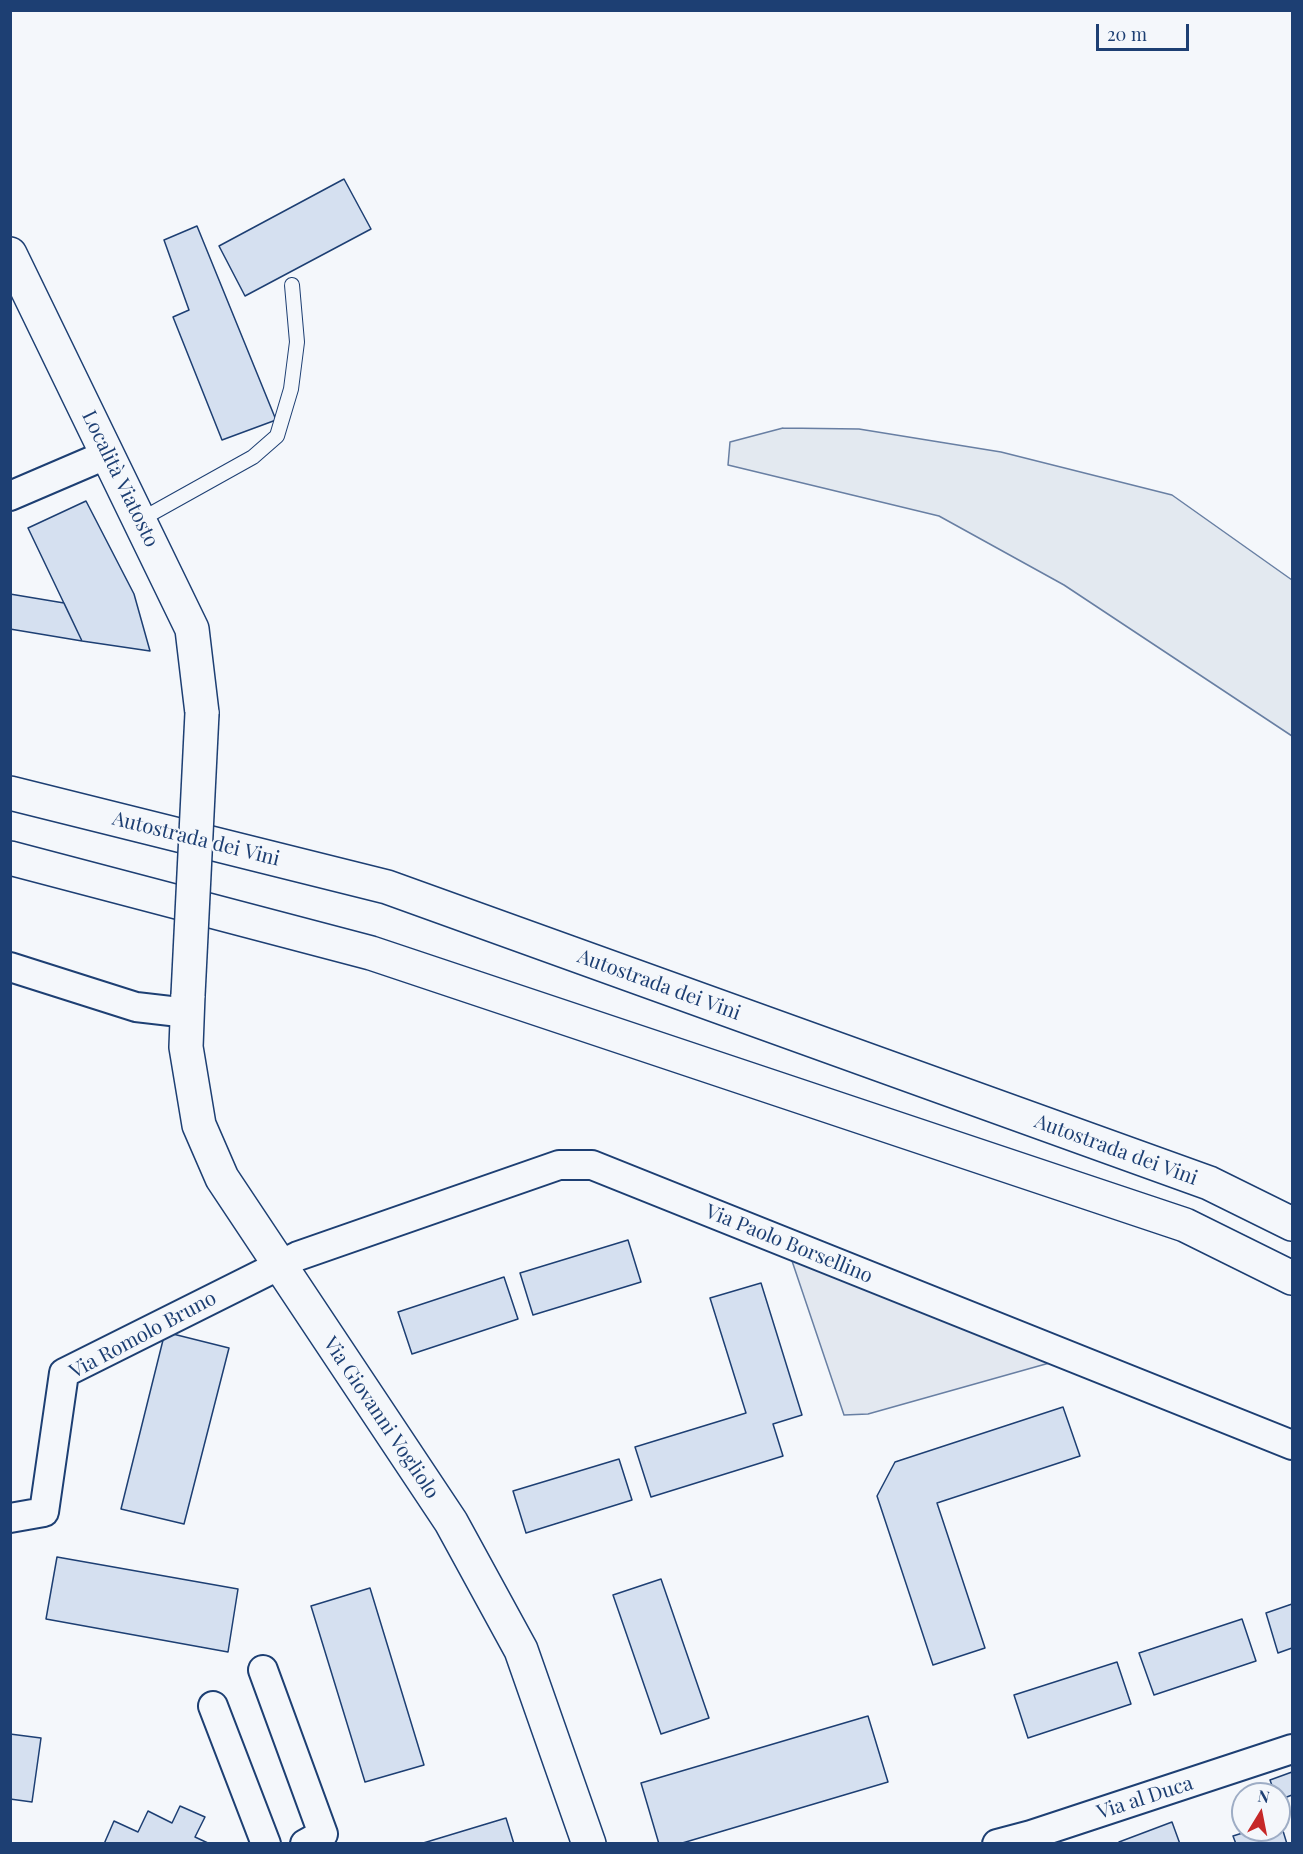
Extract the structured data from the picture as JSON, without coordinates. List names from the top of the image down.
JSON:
{
  "streets": {
    "main road": ["Località Viatosto", "Autostrada dei Vini", "Via Giovanni Vogliolo"],
    "street": ["Via Paolo Borsellino", "Via Romolo Bruno", "Via al Duca"]
  },
  "crossings": [
    ["Località Viatosto", "Via Giovanni Vogliolo"],
    ["Via Paolo Borsellino", "Via Romolo Bruno"],
    ["Via Paolo Borsellino", "Via Giovanni Vogliolo"],
    ["Via Romolo Bruno", "Via Giovanni Vogliolo"]
  ],
  "scale_bar": "20 m",
  "north": "top"
}
